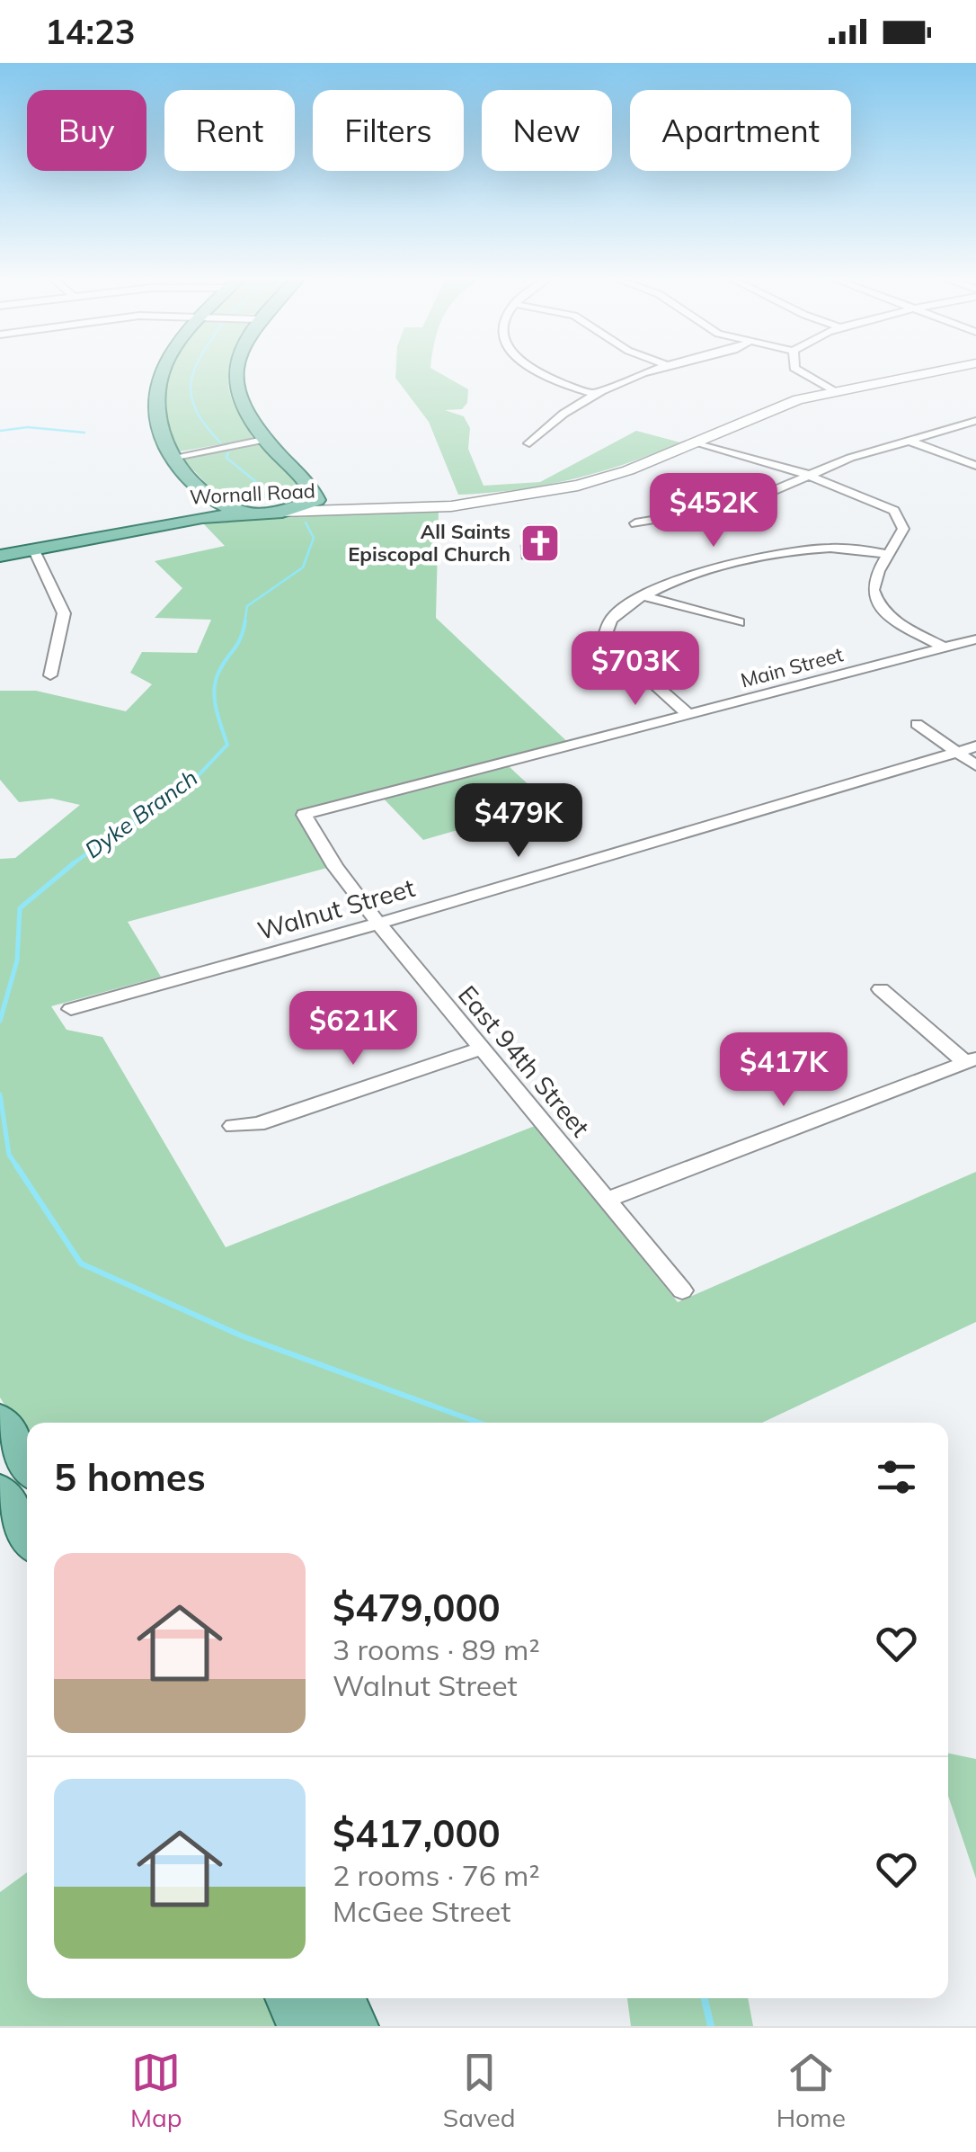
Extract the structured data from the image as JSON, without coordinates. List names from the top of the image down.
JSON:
{
  "streets": {
    "main road": ["Wornall Road"],
    "street": ["Main Street", "Walnut Street", "East 94th Street"]
  },
  "crossings": [
    ["Main Street", "East 94th Street"],
    ["Walnut Street", "East 94th Street"]
  ],
  "water": ["Dyke Branch"],
  "places": {
    "church": ["All Saints Episcopal Church"]
  },
  "page": {
    "status": "14:23",
    "chip": [
      "Buy",
      "Rent",
      "Filters",
      "New",
      "Apartment"
    ],
    "price": [
      "$452K",
      "$703K",
      "$479K",
      "$621K",
      "$417K"
    ],
    "heading": "5 homes",
    "list": [
      {
        "name": "$479,000",
        "note": "3 rooms · 89 m² · Walnut Street"
      },
      {
        "name": "$417,000",
        "note": "2 rooms · 76 m² · McGee Street"
      }
    ],
    "tabs": ["Map", "Saved", "Home"]
  }
}
